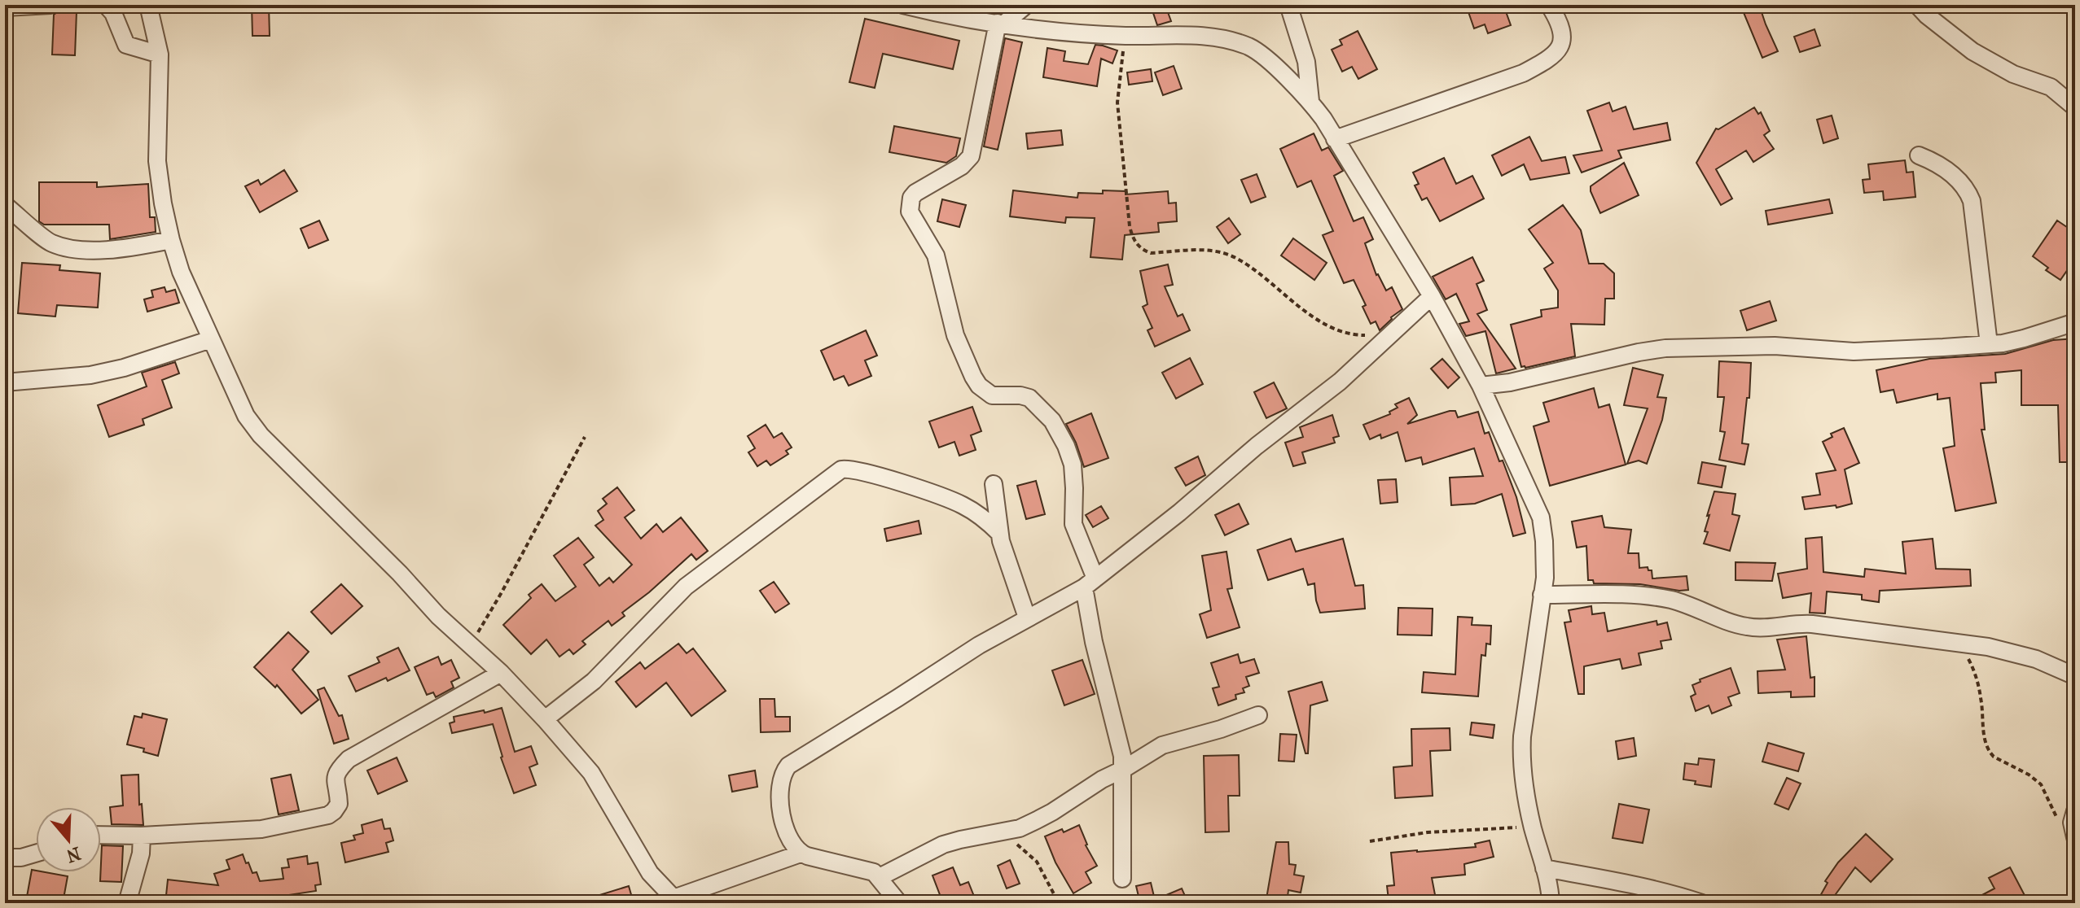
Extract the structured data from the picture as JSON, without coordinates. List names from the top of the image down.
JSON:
{
  "north": "bottom"
}
